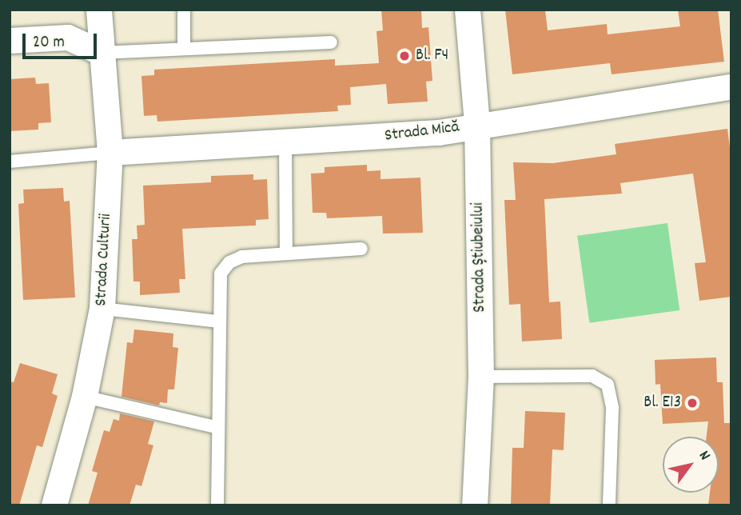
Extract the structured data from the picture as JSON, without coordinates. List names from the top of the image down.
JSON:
{
  "streets": {
    "street": ["Strada Mică", "Strada Știubeiului", "Strada Culturii"]
  },
  "crossings": [
    ["Strada Mică", "Strada Știubeiului"],
    ["Strada Mică", "Strada Culturii"]
  ],
  "places": ["Bl. F4", "Bl. E13"],
  "scale_bar": "20 m",
  "north": "top right"
}
